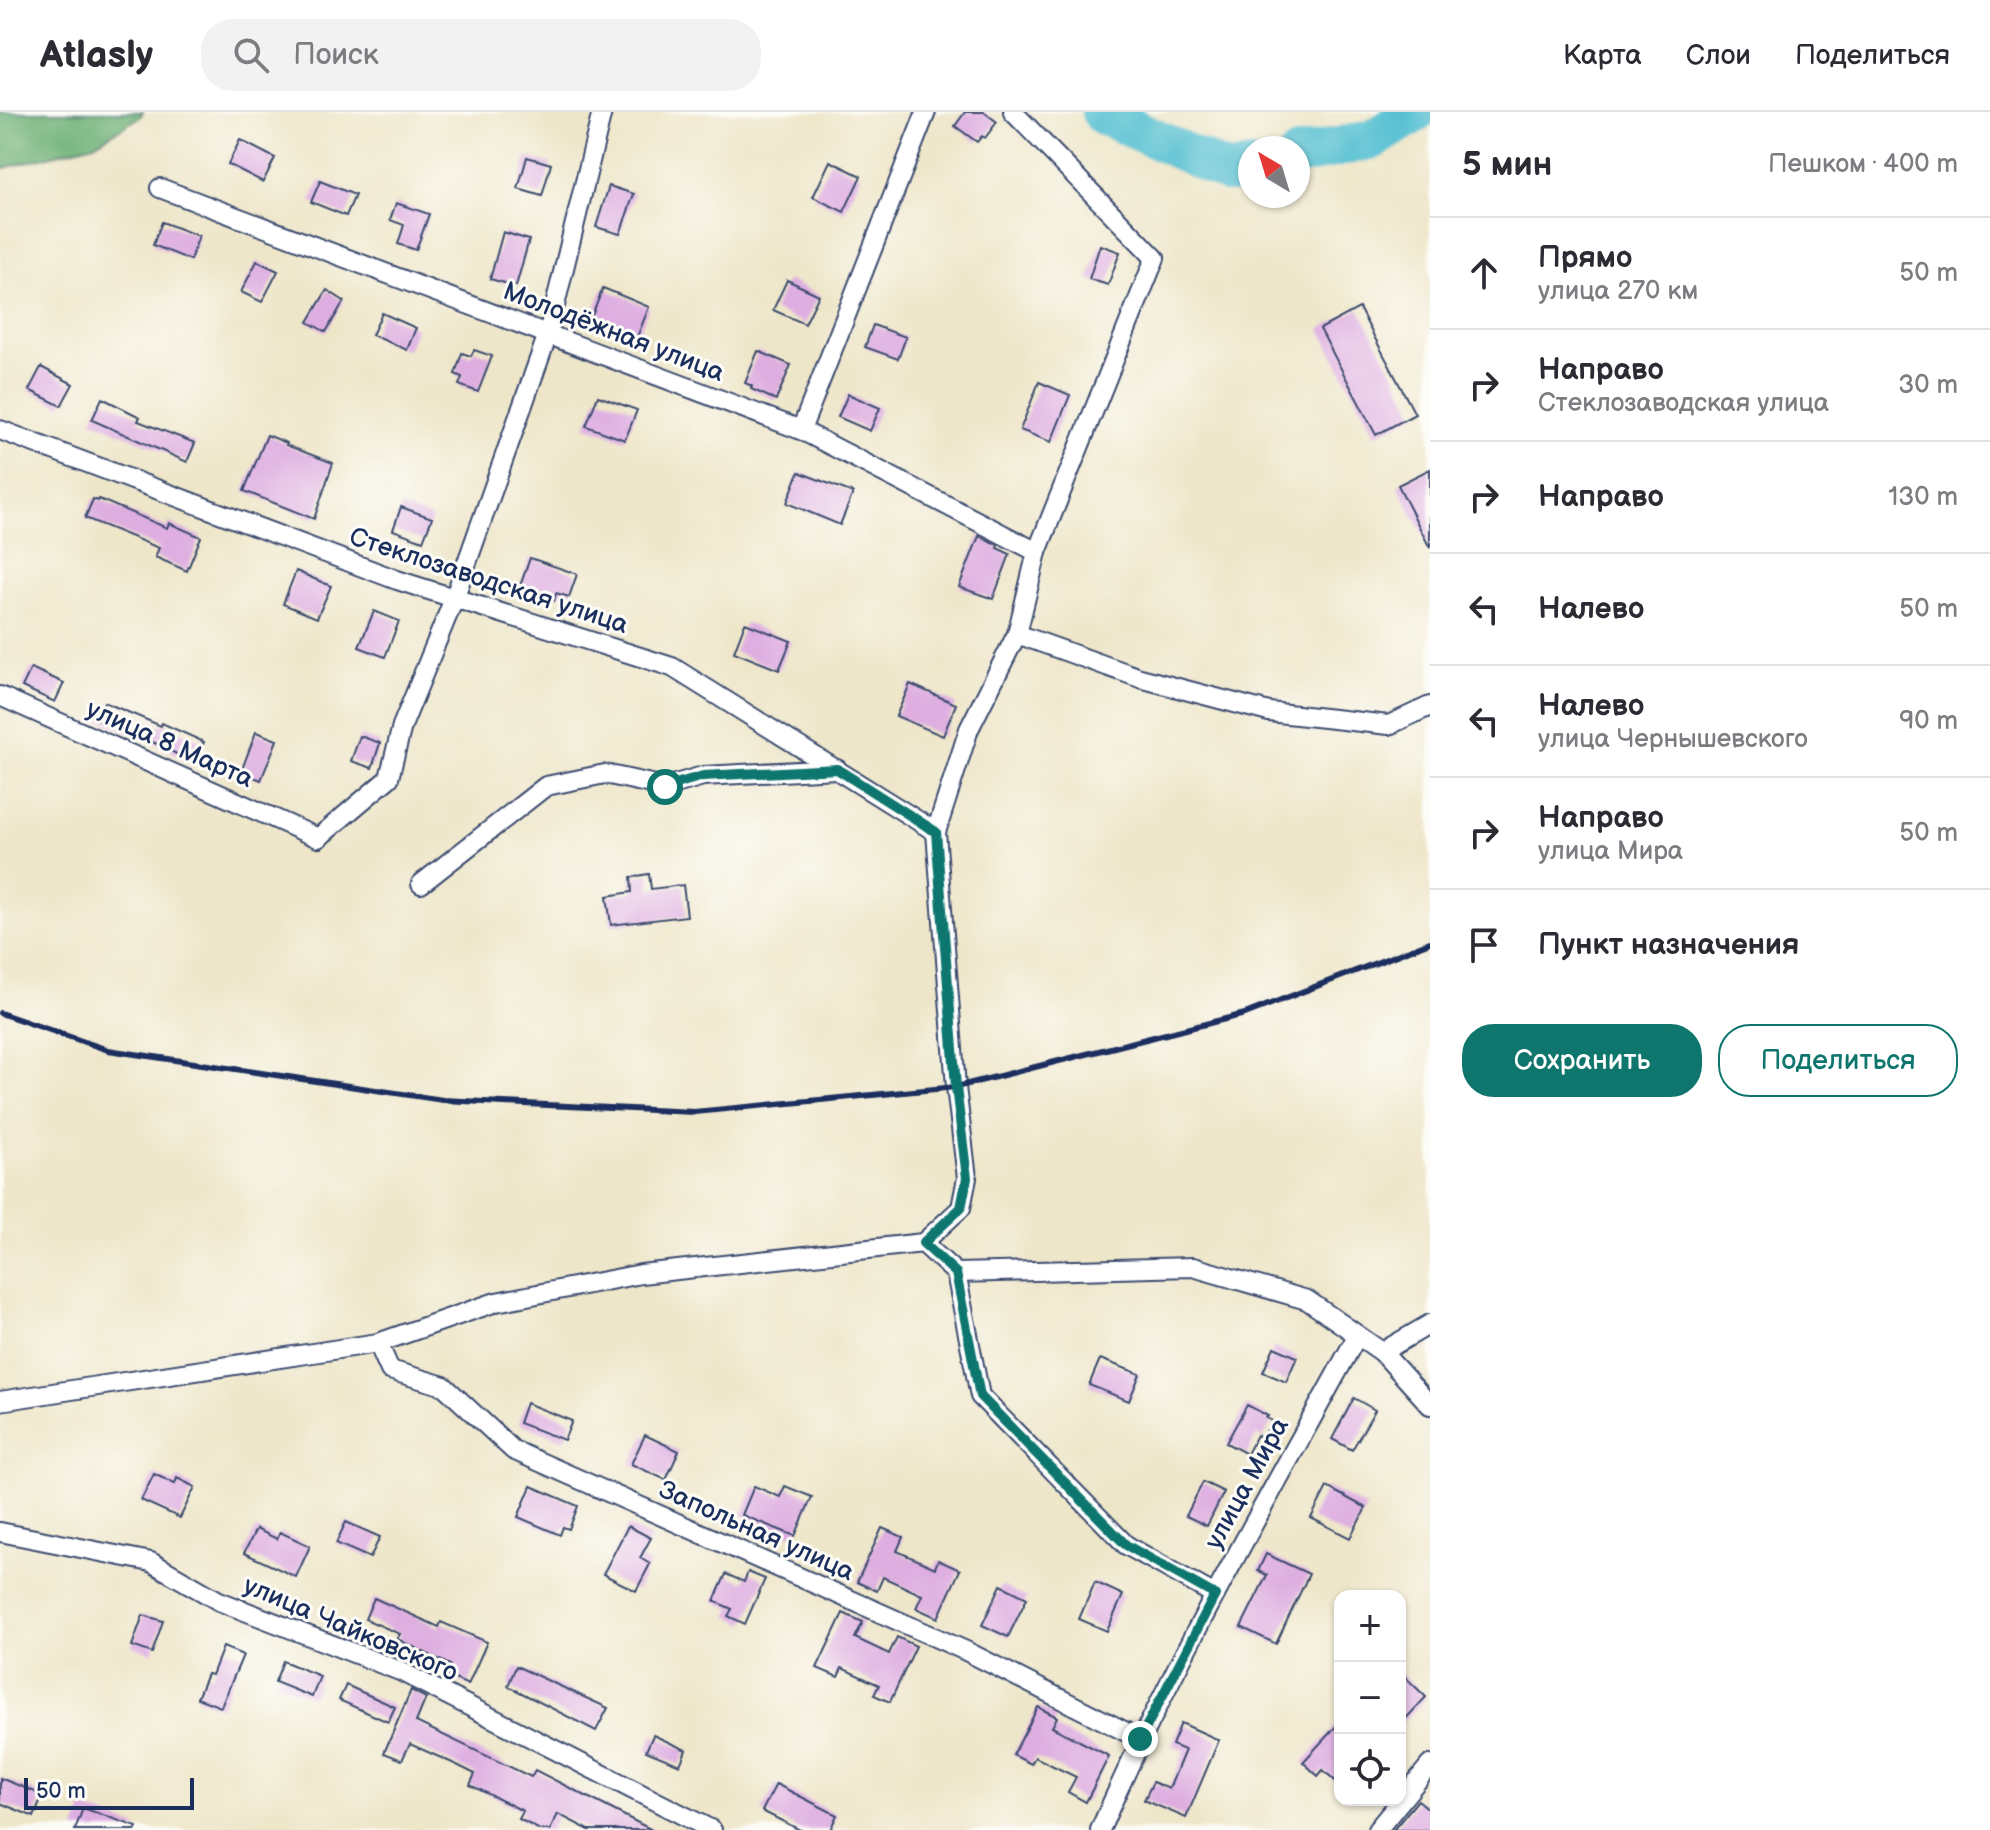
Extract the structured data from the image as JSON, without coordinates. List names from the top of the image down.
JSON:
{
  "streets": {
    "street": [
      "Молодёжная улица",
      "Стеклозаводская улица",
      "улица 8 Марта",
      "улица Мира",
      "Запольная улица",
      "улица Чайковского"
    ]
  },
  "crossings": [
    ["Стеклозаводская улица", "улица 8 Марта"],
    ["улица Мира", "Запольная улица"]
  ],
  "scale_bar": "50 m",
  "north": "top left",
  "page": {
    "header": "Atlasly",
    "search": "Поиск",
    "nav": ["Карта", "Слои", "Поделиться"],
    "heading": ["5 мин", "Пешком · 400 m"],
    "list": [
      ["Прямо", "улица 270 км", "50 m"],
      ["Направо", "Стеклозаводская улица", "30 m"],
      ["Направо", "130 m"],
      ["Налево", "50 m"],
      ["Налево", "улица Чернышевского", "90 m"],
      ["Направо", "улица Мира", "50 m"],
      "Пункт назначения"
    ],
    "buttons": ["Сохранить", "Поделиться"],
    "map_buttons": ["+", "−"],
    "scale": "50 m"
  }
}
